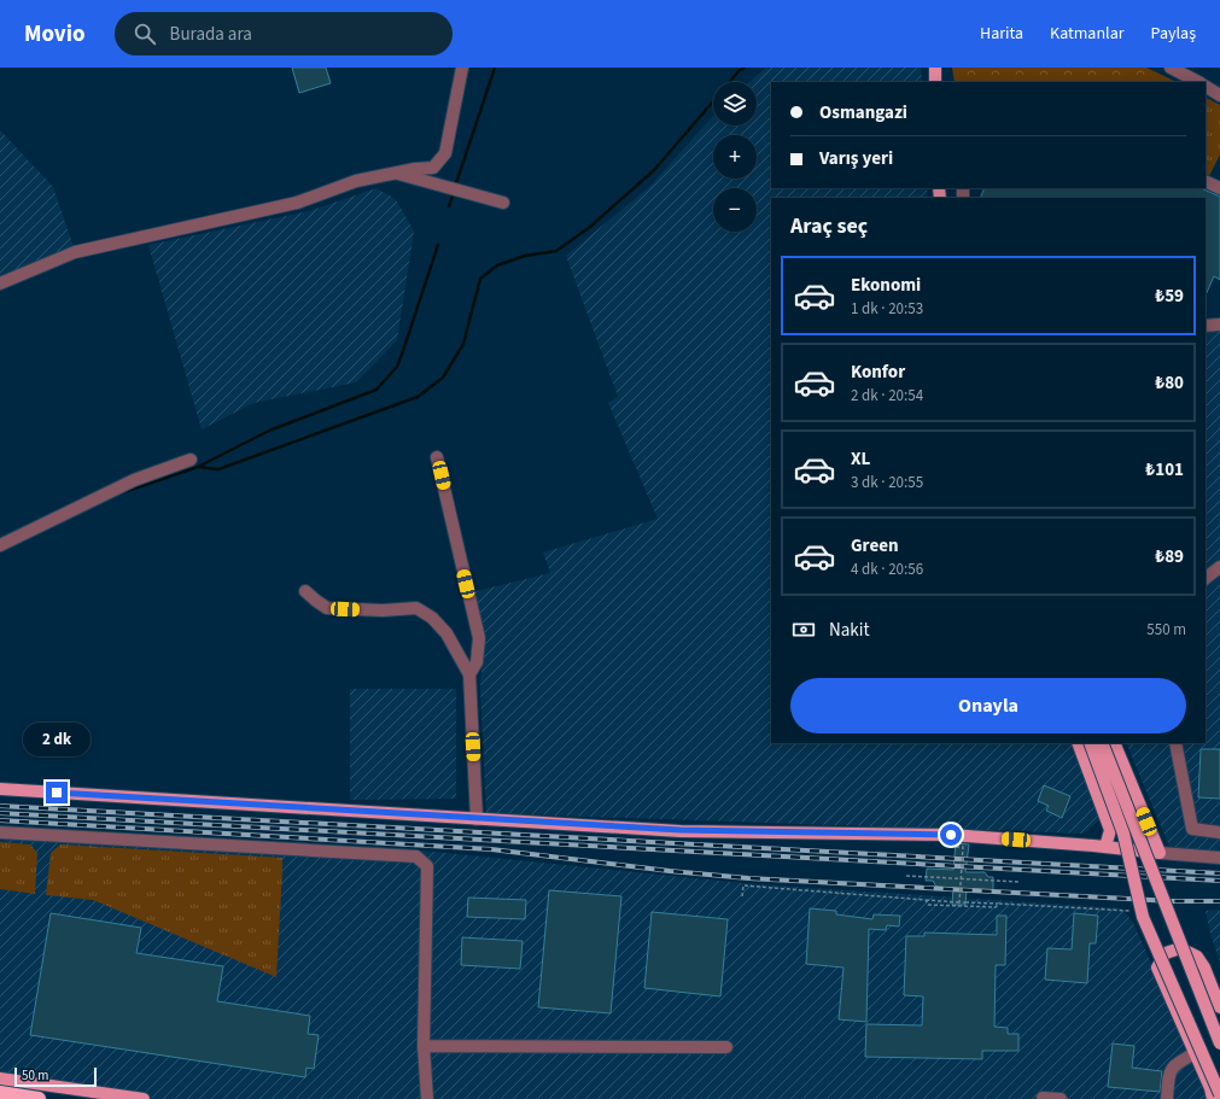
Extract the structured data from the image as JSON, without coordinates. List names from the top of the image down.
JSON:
{
  "scale_bar": "50 m",
  "page": {
    "header": "Movio",
    "search": "Burada ara",
    "nav": ["Harita", "Katmanlar", "Paylaş"],
    "map_buttons": ["+", "−"],
    "banner": ["Osmangazi", "Varış yeri"],
    "heading": "Araç seç",
    "list": [
      {
        "name": "Ekonomi",
        "note": "1 dk · 20:53",
        "value": "₺59"
      },
      {
        "name": "Konfor",
        "note": "2 dk · 20:54",
        "value": "₺80"
      },
      {
        "name": "XL",
        "note": "3 dk · 20:55",
        "value": "₺101"
      },
      {
        "name": "Green",
        "note": "4 dk · 20:56",
        "value": "₺89"
      }
    ],
    "pay": ["Nakit", "550 m"],
    "buttons": "Onayla",
    "bubble": "2 dk",
    "scale": "50 m"
  }
}
